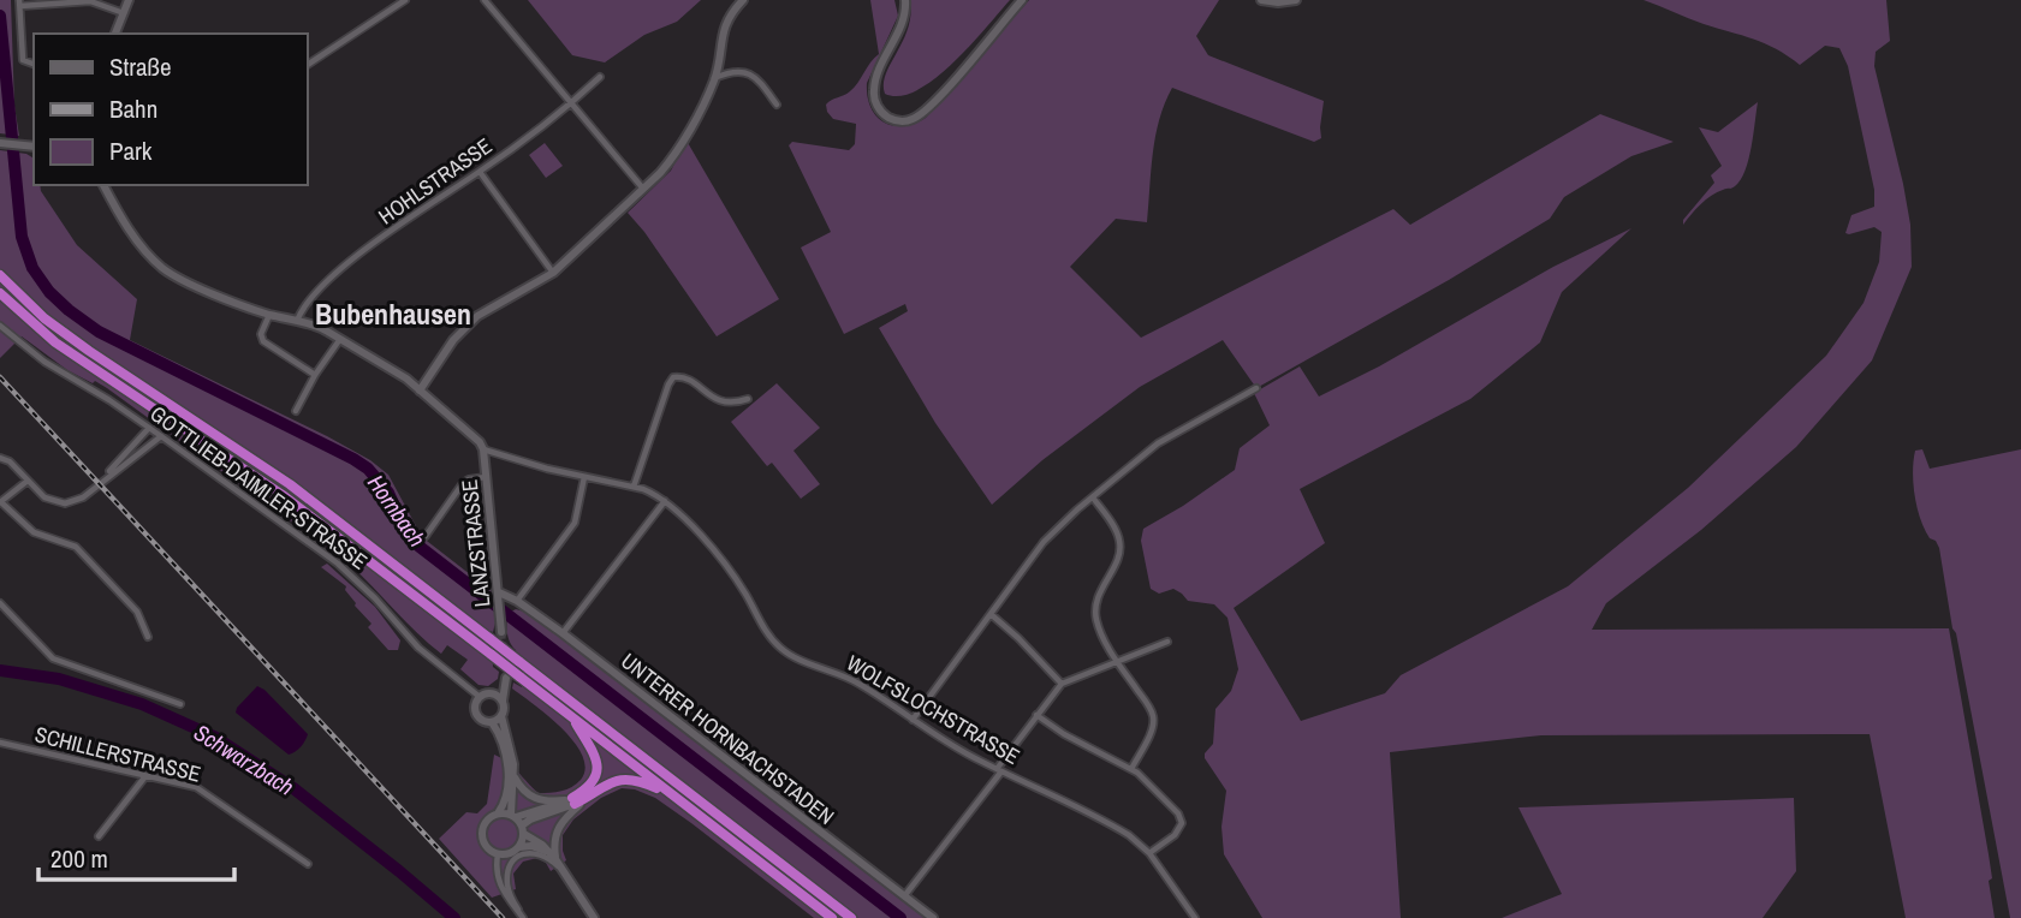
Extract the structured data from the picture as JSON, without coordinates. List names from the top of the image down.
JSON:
{
  "streets": {
    "street": [
      "HOHLSTRASSE",
      "GOTTLIEB-DAIMLER-STRASSE",
      "LANZSTRASSE",
      "WOLFSLOCHSTRASSE",
      "UNTERER HORNBACHSTADEN",
      "SCHILLERSTRASSE"
    ]
  },
  "crossings": [
    ["LANZSTRASSE", "WOLFSLOCHSTRASSE"],
    ["LANZSTRASSE", "UNTERER HORNBACHSTADEN"]
  ],
  "districts": ["Bubenhausen"],
  "water": ["Hornbach", "Schwarzbach"],
  "legend": ["Straße", "Bahn", "Park"],
  "scale_bar": "200 m"
}
